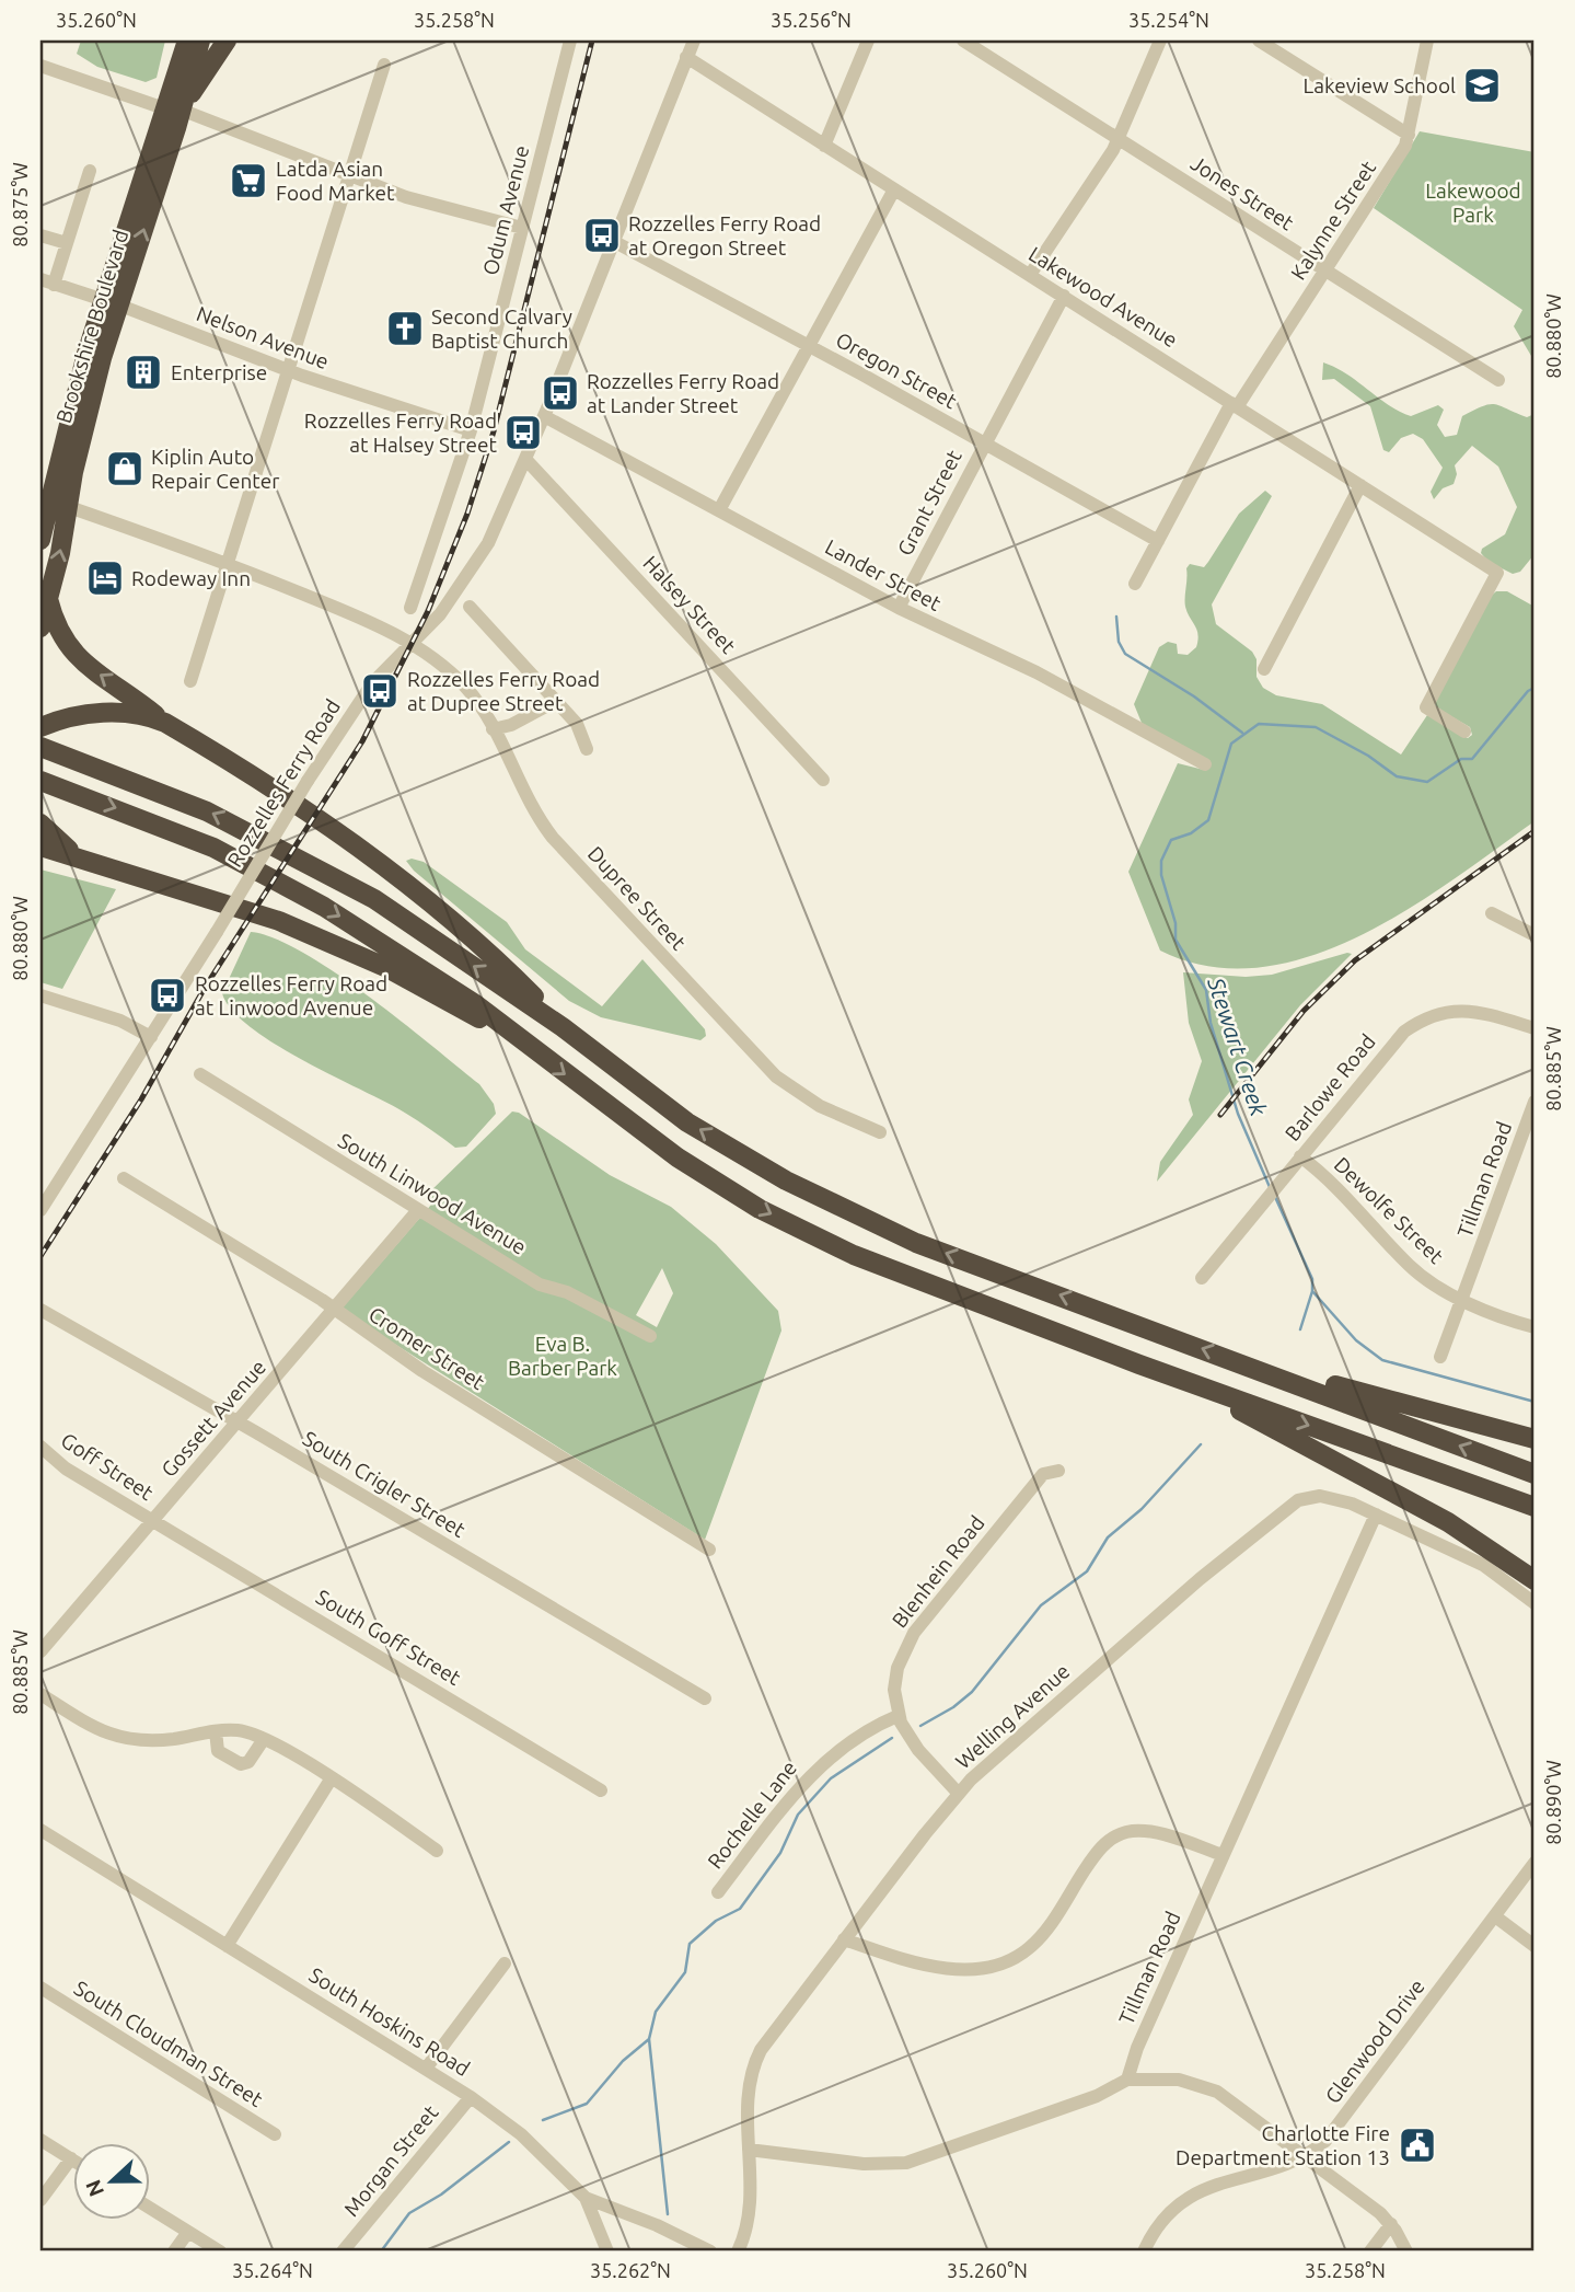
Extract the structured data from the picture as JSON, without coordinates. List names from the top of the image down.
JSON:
{
  "streets": {
    "highway": ["Brookshire Boulevard"],
    "street": [
      "Jones Street",
      "Odum Avenue",
      "Kalynne Street",
      "Lakewood Avenue",
      "Nelson Avenue",
      "Oregon Street",
      "Grant Street",
      "Lander Street",
      "Halsey Street",
      "Rozzelles Ferry Road",
      "Dupree Street",
      "Barlowe Road",
      "Tillman Road",
      "South Linwood Avenue",
      "Dewolfe Street",
      "Cromer Street",
      "Gossett Avenue",
      "Goff Street",
      "South Crigler Street",
      "Blenhein Road",
      "South Goff Street",
      "Welling Avenue",
      "Rochelle Lane",
      "South Hoskins Road",
      "Glenwood Drive",
      "South Cloudman Street",
      "Morgan Street"
    ]
  },
  "crossings": [
    ["Jones Street", "Kalynne Street"],
    ["Odum Avenue", "Nelson Avenue"],
    ["Kalynne Street", "Lakewood Avenue"],
    ["Kalynne Street", "Oregon Street"],
    ["Lakewood Avenue", "Grant Street"],
    ["Lakewood Avenue", "Rozzelles Ferry Road"],
    ["Brookshire Boulevard", "Nelson Avenue"],
    ["Brookshire Boulevard", "Dupree Street"],
    ["Oregon Street", "Grant Street"],
    ["Oregon Street", "Rozzelles Ferry Road"],
    ["Grant Street", "Lander Street"],
    ["Lander Street", "Rozzelles Ferry Road"],
    ["Halsey Street", "Rozzelles Ferry Road"],
    ["Rozzelles Ferry Road", "Dupree Street"],
    ["Barlowe Road", "Dewolfe Street"],
    ["Tillman Road", "Dewolfe Street"],
    ["Tillman Road", "Welling Avenue"],
    ["South Linwood Avenue", "Gossett Avenue"],
    ["Cromer Street", "Gossett Avenue"],
    ["Gossett Avenue", "Goff Street"],
    ["Gossett Avenue", "South Crigler Street"],
    ["Gossett Avenue", "South Goff Street"],
    ["Goff Street", "South Goff Street"],
    ["Blenhein Road", "Welling Avenue"],
    ["Blenhein Road", "Rochelle Lane"],
    ["South Hoskins Road", "Morgan Street"]
  ],
  "water": ["Stewart Creek"],
  "parks": ["Lakewood Park", "Eva B. Barber Park"],
  "places": {
    "school or university": ["Lakeview School"],
    "supermarket": ["Latda Asian Food Market"],
    "bus stop": [
      "Rozzelles Ferry Road at Oregon Street",
      "Rozzelles Ferry Road at Lander Street",
      "Rozzelles Ferry Road at Halsey Street",
      "Rozzelles Ferry Road at Dupree Street",
      "Rozzelles Ferry Road at Linwood Avenue"
    ],
    "church": ["Second Calvary Baptist Church"],
    "building": ["Enterprise"],
    "shop": ["Kiplin Auto Repair Center"],
    "hotel": ["Rodeway Inn"],
    "public building": ["Charlotte Fire Department Station 13"]
  },
  "north": "left",
  "coordinates": [
    "35.260°N",
    "35.258°N",
    "35.256°N",
    "35.254°N",
    "80.875°W",
    "80.880°W",
    "80.885°W",
    "80.890°W",
    "35.264°N",
    "35.262°N"
  ]
}
